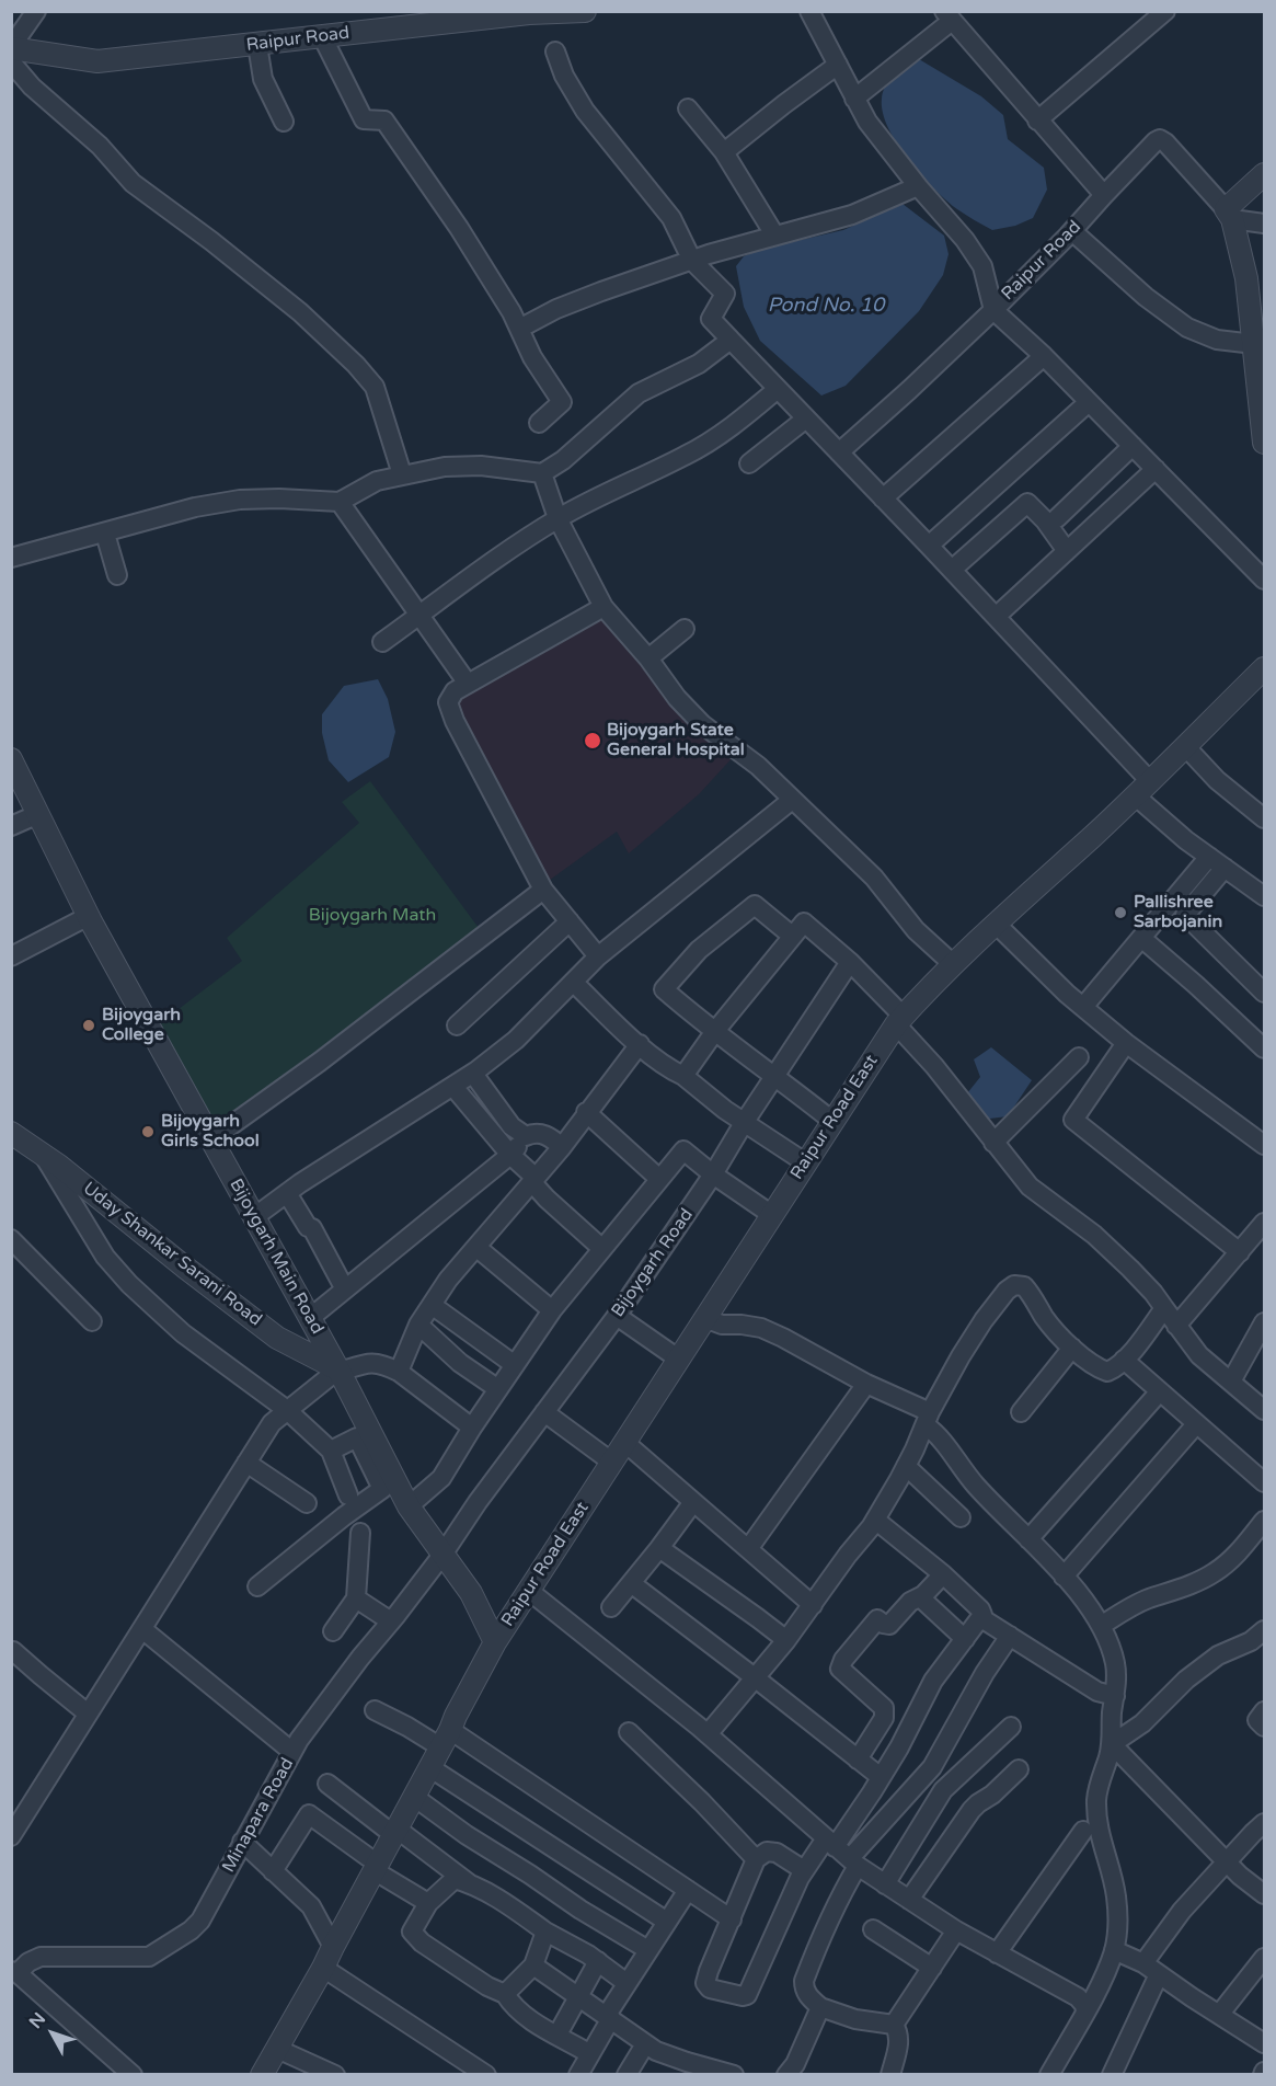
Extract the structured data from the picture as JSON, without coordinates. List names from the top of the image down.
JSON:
{
  "streets": {
    "street": [
      "Raipur Road",
      "Raipur Road East",
      "Uday Shankar Sarani Road",
      "Bijoygarh Main Road",
      "Bijoygarh Road",
      "Minapara Road"
    ]
  },
  "crossings": [
    ["Raipur Road East", "Bijoygarh Main Road"],
    ["Uday Shankar Sarani Road", "Bijoygarh Main Road"],
    ["Bijoygarh Main Road", "Bijoygarh Road"],
    ["Bijoygarh Main Road", "Minapara Road"],
    ["Bijoygarh Road", "Minapara Road"]
  ],
  "water": ["Pond No. 10"],
  "parks": ["Bijoygarh Math"],
  "places": [
    "Bijoygarh State General Hospital",
    "Pallishree Sarbojanin",
    "Bijoygarh College",
    "Bijoygarh Girls School"
  ],
  "north": "top left"
}
